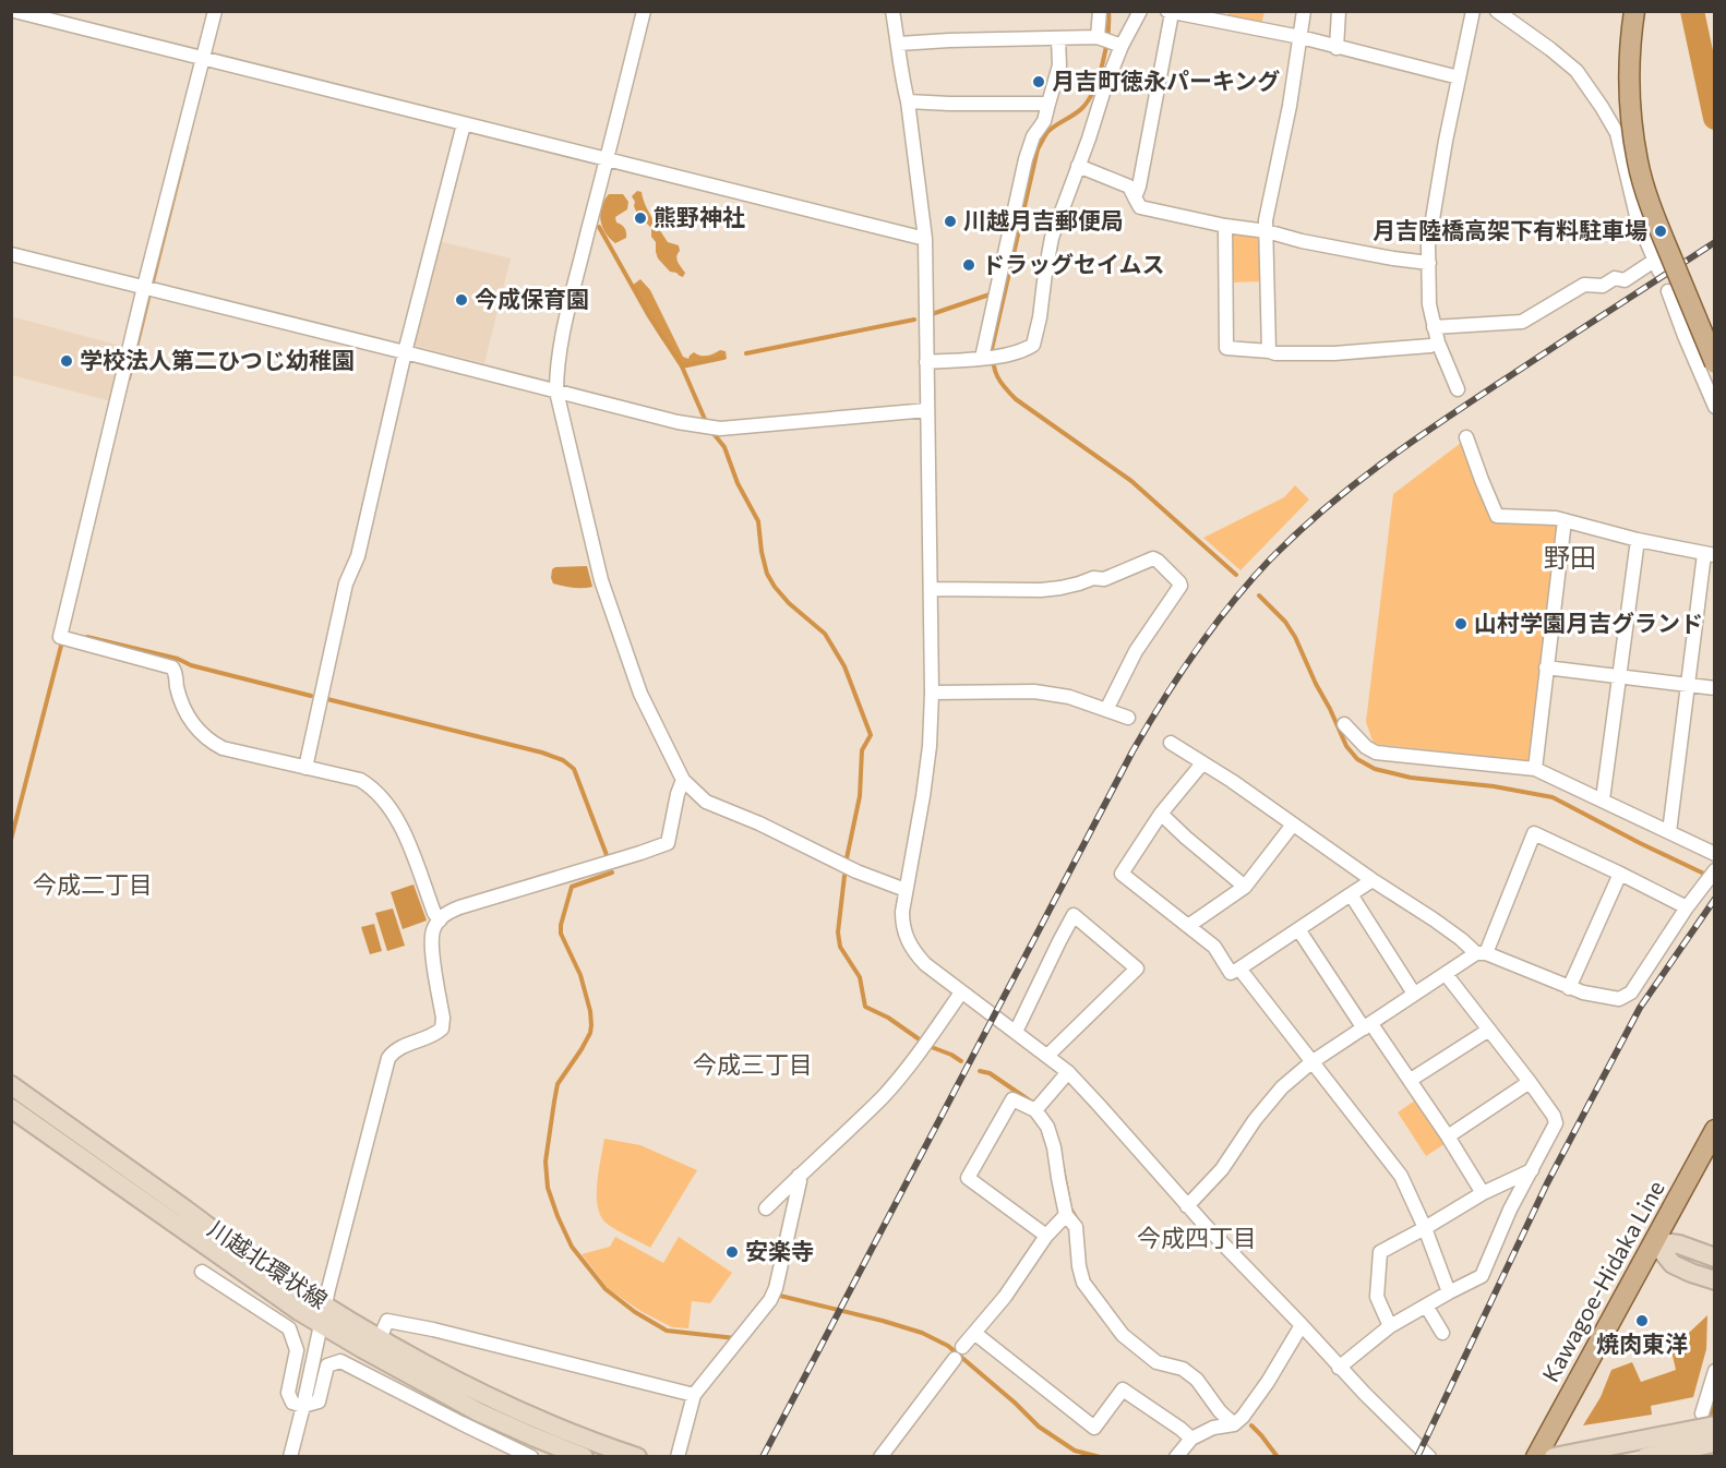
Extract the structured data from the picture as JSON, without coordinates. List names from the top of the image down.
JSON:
{
  "streets": {
    "main road": ["川越北環状線", "Kawagoe-Hidaka Line"]
  },
  "districts": [
    "野田",
    "今成二丁目",
    "今成三丁目",
    "今成四丁目"
  ],
  "places": [
    "月吉町徳永パーキング",
    "熊野神社",
    "川越月吉郵便局",
    "月吉陸橋高架下有料駐車場",
    "ドラッグセイムス",
    "今成保育園",
    "学校法人第二ひつじ幼稚園",
    "山村学園月吉グランド",
    "安楽寺",
    "焼肉東洋"
  ]
}
